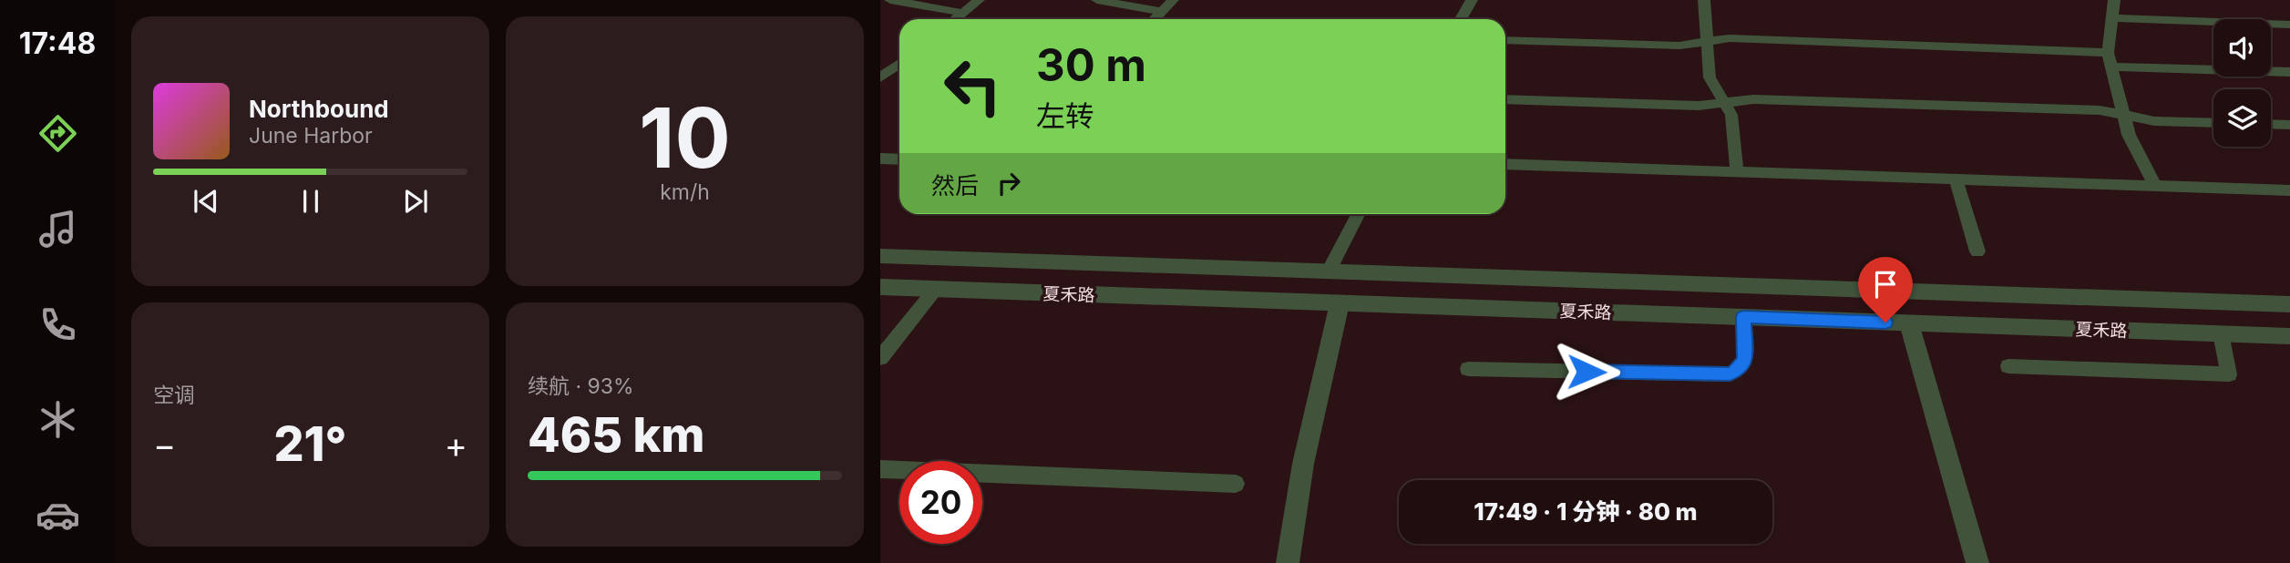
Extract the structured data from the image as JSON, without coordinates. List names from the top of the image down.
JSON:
{
  "streets": {
    "street": ["夏禾路"]
  },
  "page": {
    "tabs": "17:48",
    "tile": [
      ["10", "km/h"],
      "空调",
      ["续航 · 93%", "465 km"]
    ],
    "turn": ["30 m", "左转"],
    "song": ["Northbound", "June Harbor"],
    "then": "然后",
    "heat": ["−", "21°", "+"],
    "limit": "20",
    "trip": "17:49 · 1 分钟 · 80 m"
  }
}
